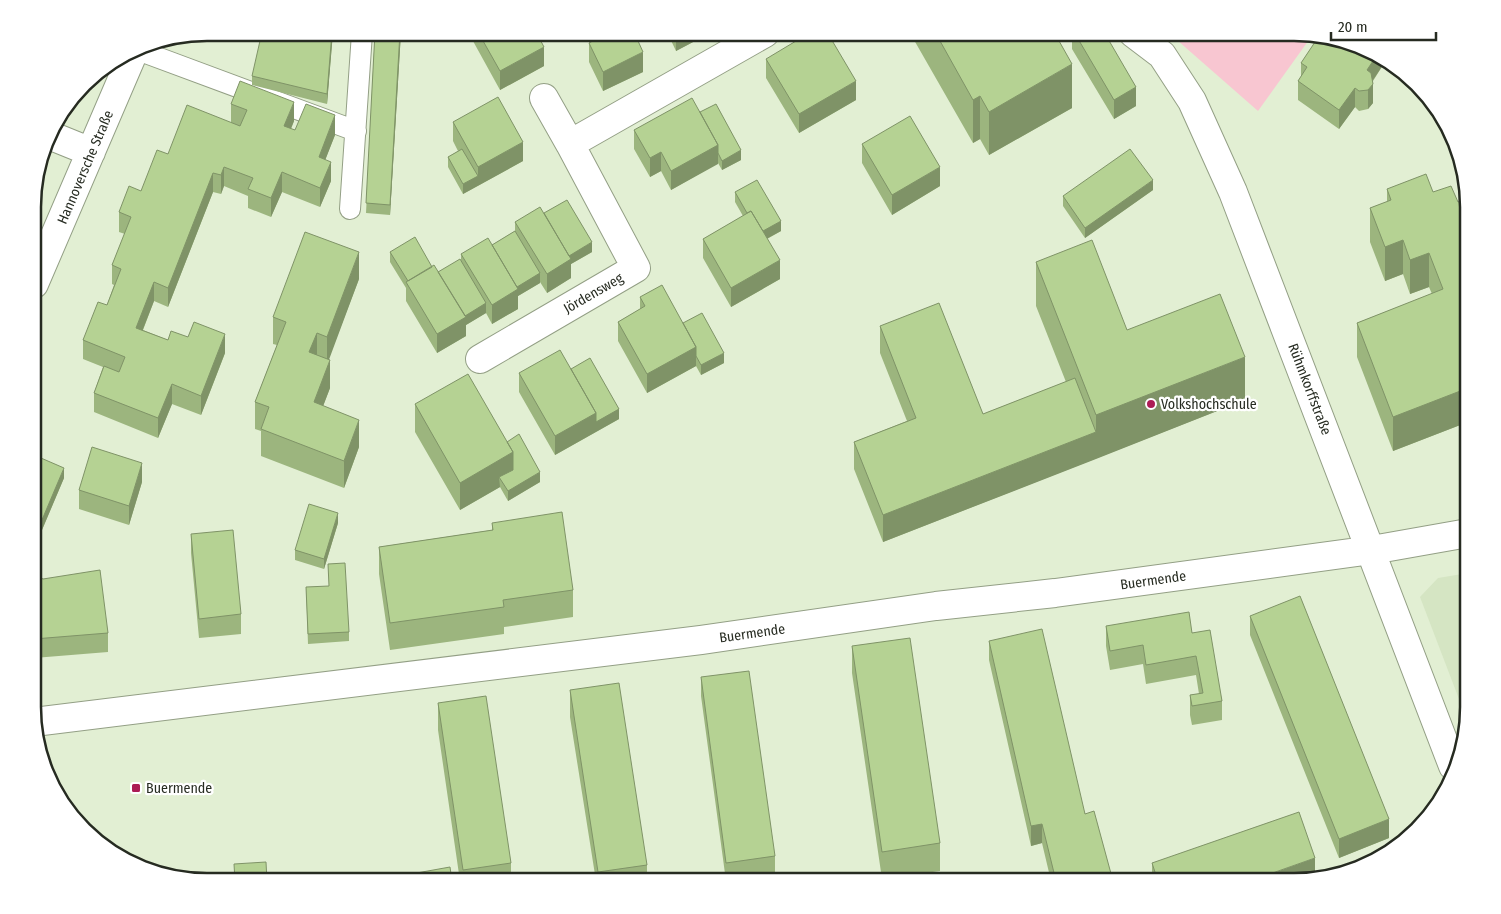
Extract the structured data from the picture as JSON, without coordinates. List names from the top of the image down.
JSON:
{
  "streets": {
    "street": [
      "Hannoversche Straße",
      "Jördensweg",
      "Rühmkorffstraße",
      "Buermende"
    ]
  },
  "crossings": [
    ["Rühmkorffstraße", "Buermende"]
  ],
  "places": {
    "other": ["Volkshochschule"],
    "transit": ["Buermende"]
  },
  "scale_bar": "20 m"
}
